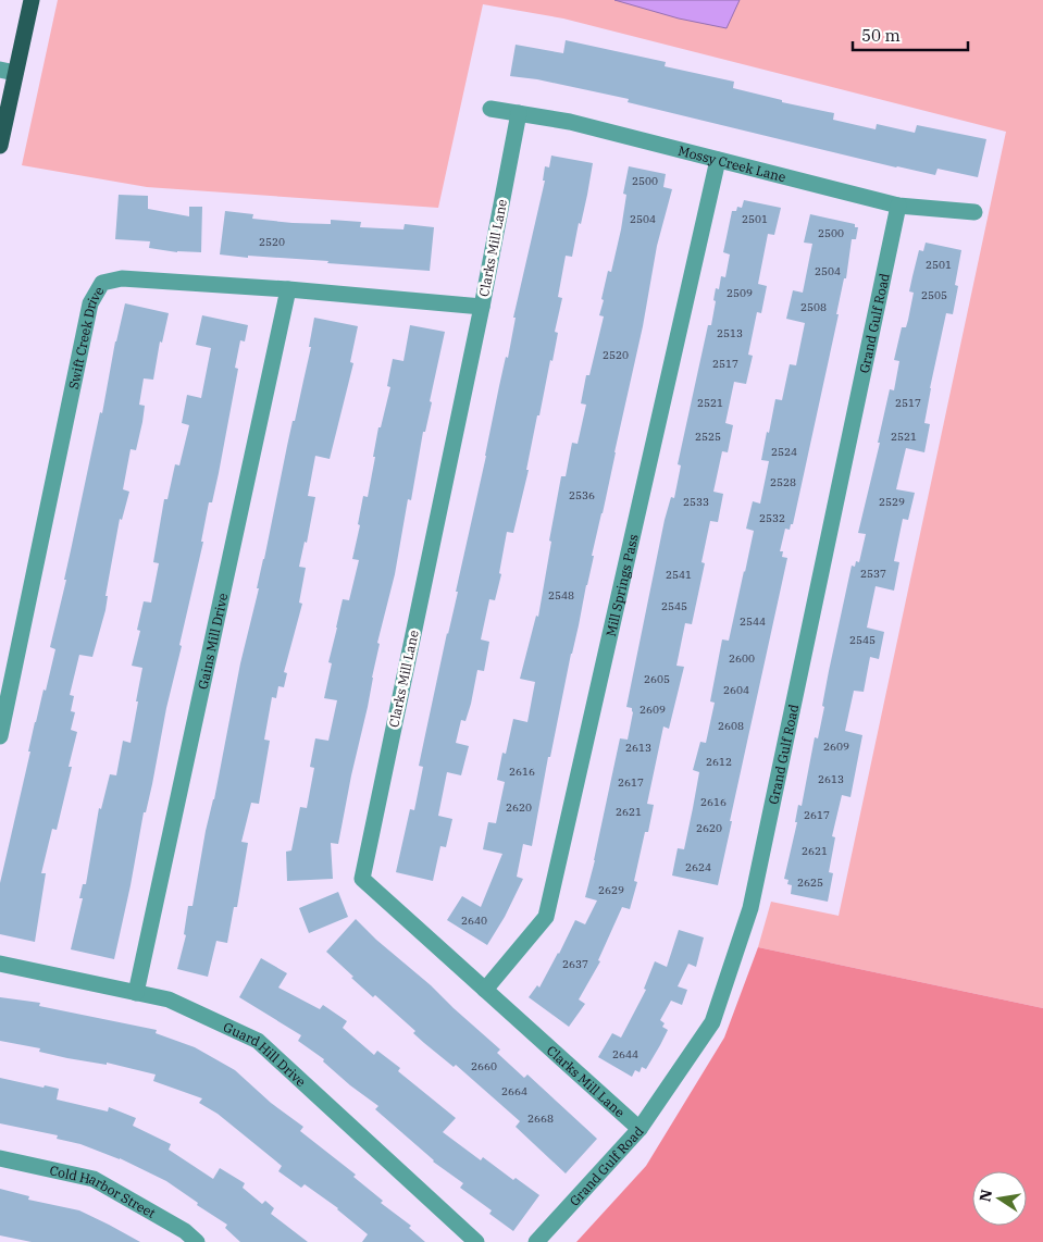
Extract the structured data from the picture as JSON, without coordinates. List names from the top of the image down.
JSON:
{
  "streets": {
    "street": [
      "Mossy Creek Lane",
      "Clarks Mill Lane",
      "Grand Gulf Road",
      "Swift Creek Drive",
      "Mill Springs Pass",
      "Gains Mill Drive",
      "Guard Hill Drive",
      "Cold Harbor Street"
    ]
  },
  "crossings": [
    ["Mossy Creek Lane", "Clarks Mill Lane"],
    ["Mossy Creek Lane", "Grand Gulf Road"],
    ["Mossy Creek Lane", "Mill Springs Pass"],
    ["Clarks Mill Lane", "Grand Gulf Road"],
    ["Clarks Mill Lane", "Swift Creek Drive"],
    ["Clarks Mill Lane", "Mill Springs Pass"],
    ["Swift Creek Drive", "Gains Mill Drive"],
    ["Gains Mill Drive", "Guard Hill Drive"]
  ],
  "house_numbers": [
    "2500",
    "2504",
    "2501",
    "2500",
    "2520",
    "2501",
    "2504",
    "2509",
    "2505",
    "2508",
    "2513",
    "2520",
    "2517",
    "2521",
    "2517",
    "2525",
    "2521",
    "2524",
    "2528",
    "2536",
    "2533",
    "2529",
    "2532",
    "2537",
    "2541",
    "2548",
    "2545",
    "2544",
    "2545",
    "2600",
    "2605",
    "2604",
    "2609",
    "2608",
    "2609",
    "2613",
    "2612",
    "2616",
    "2613",
    "2617",
    "2616",
    "2620",
    "2621",
    "2617",
    "2620",
    "2621",
    "2624",
    "2625",
    "2629",
    "2640",
    "2637",
    "2644",
    "2660",
    "2664",
    "2668"
  ],
  "scale_bar": "50 m",
  "north": "left"
}
